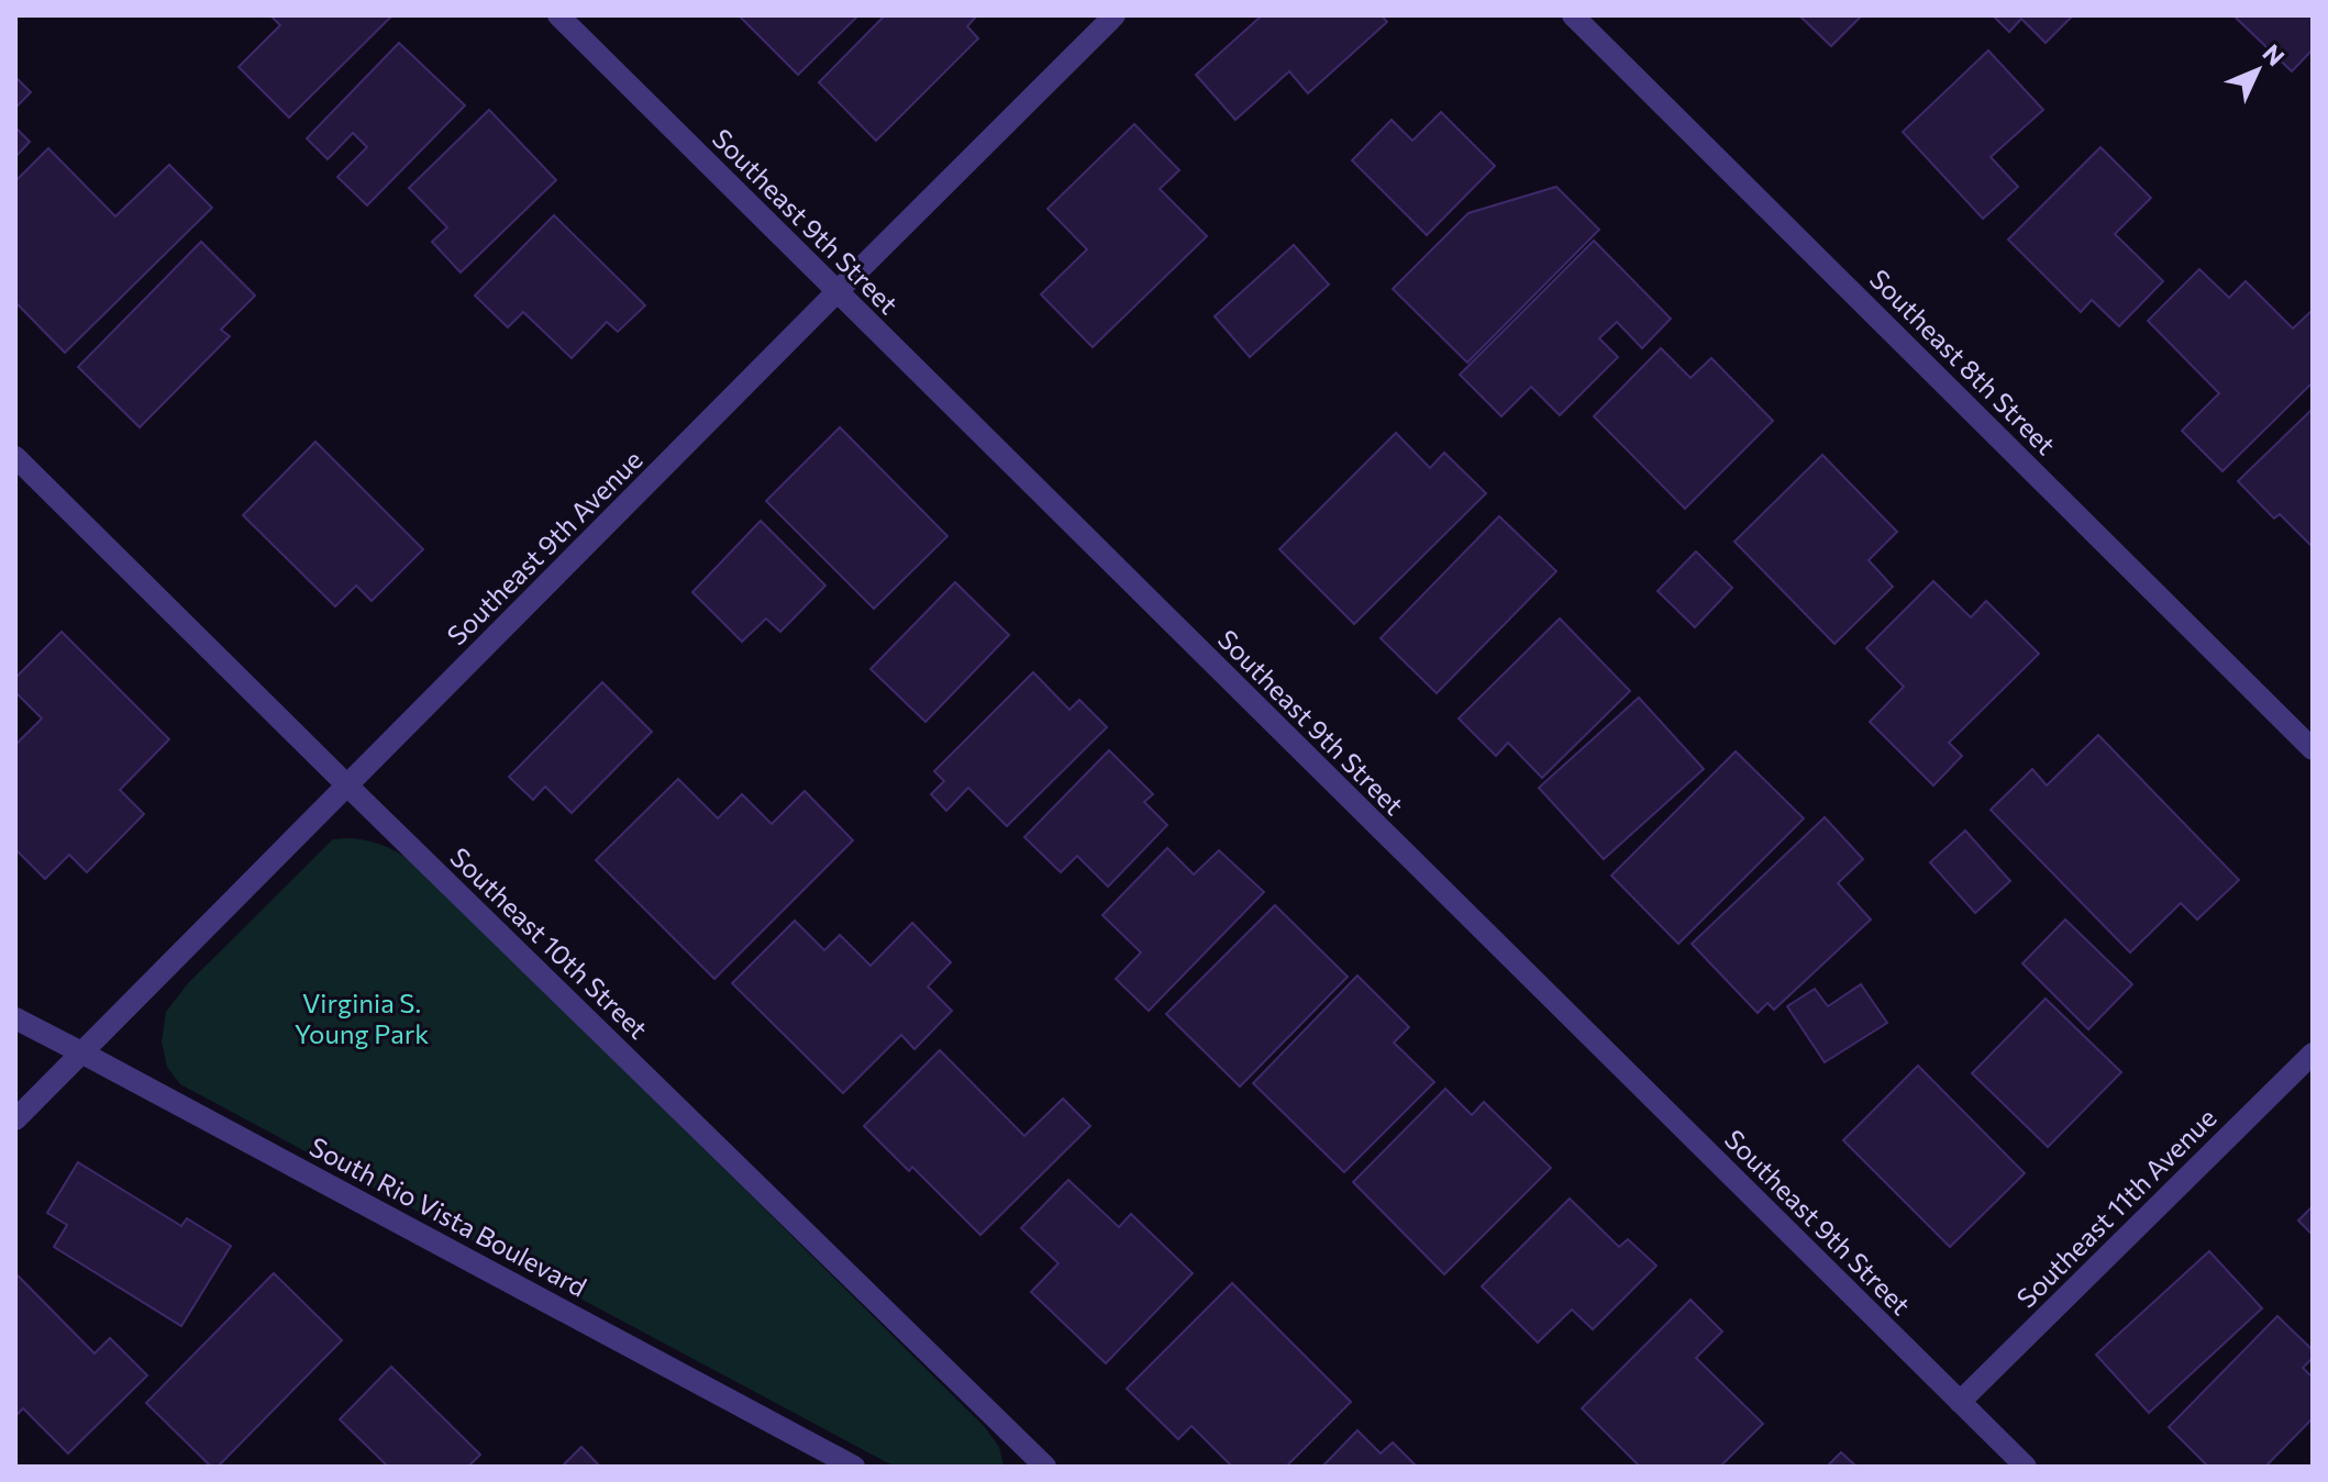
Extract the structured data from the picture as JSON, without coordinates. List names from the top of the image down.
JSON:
{
  "streets": {
    "street": [
      "Southeast 9th Street",
      "Southeast 8th Street",
      "Southeast 9th Avenue",
      "Southeast 10th Street",
      "Southeast 11th Avenue",
      "South Rio Vista Boulevard"
    ]
  },
  "crossings": [
    ["Southeast 9th Street", "Southeast 9th Avenue"],
    ["Southeast 9th Street", "Southeast 11th Avenue"],
    ["Southeast 9th Avenue", "Southeast 10th Street"],
    ["Southeast 9th Avenue", "South Rio Vista Boulevard"]
  ],
  "parks": ["Virginia S. Young Park"],
  "north": "top right"
}
